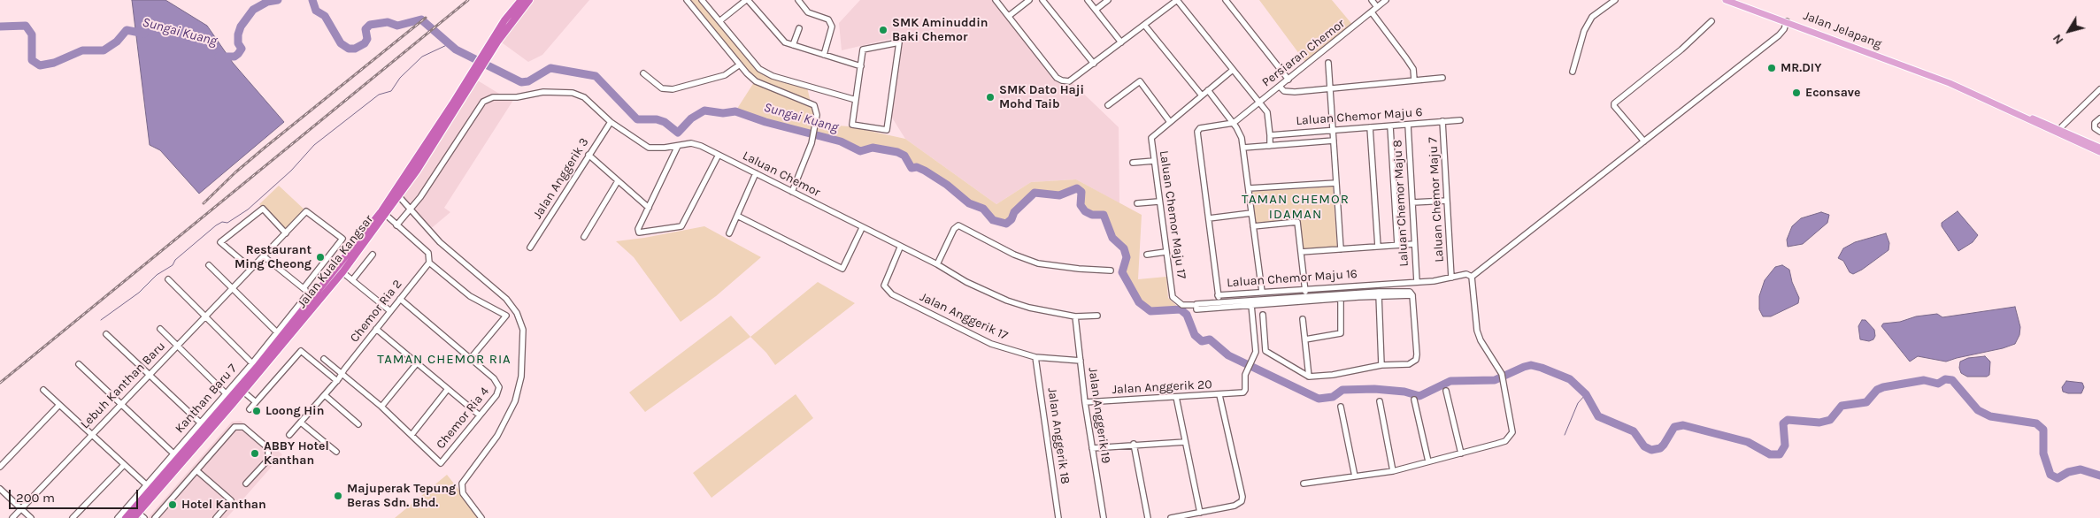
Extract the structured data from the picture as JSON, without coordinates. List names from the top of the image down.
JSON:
{
  "streets": {
    "highway": ["Jalan Kuala Kangsar"],
    "main road": ["Jalan Jelapang"],
    "street": [
      "Persiaran Chemor",
      "Laluan Chemor Maju 6",
      "Laluan Chemor",
      "Jalan Anggerik 3",
      "Laluan Chemor Maju 7",
      "Laluan Chemor Maju 8",
      "Laluan Chemor Maju 17",
      "Laluan Chemor Maju 16",
      "Chemor Ria 2",
      "Jalan Anggerik 17",
      "Lebuh Kanthan Baru",
      "Jalan Anggerik 20",
      "Kanthan Baru 7",
      "Jalan Anggerik 19",
      "Chemor Ria 4",
      "Jalan Anggerik 18"
    ]
  },
  "crossings": [
    ["Persiaran Chemor", "Laluan Chemor Maju 16"],
    ["Laluan Chemor Maju 6", "Laluan Chemor Maju 7"],
    ["Laluan Chemor Maju 6", "Laluan Chemor Maju 8"],
    ["Laluan Chemor", "Jalan Anggerik 3"],
    ["Laluan Chemor", "Jalan Anggerik 17"],
    ["Laluan Chemor", "Jalan Anggerik 19"],
    ["Laluan Chemor Maju 7", "Laluan Chemor Maju 16"],
    ["Laluan Chemor Maju 8", "Laluan Chemor Maju 16"],
    ["Jalan Kuala Kangsar", "Kanthan Baru 7"],
    ["Chemor Ria 2", "Chemor Ria 4"],
    ["Jalan Anggerik 17", "Jalan Anggerik 19"],
    ["Jalan Anggerik 17", "Jalan Anggerik 18"],
    ["Jalan Anggerik 20", "Jalan Anggerik 19"]
  ],
  "districts": ["TAMAN CHEMOR IDAMAN", "TAMAN CHEMOR RIA"],
  "water": ["Sungai Kuang"],
  "places": [
    "SMK Aminuddin Baki Chemor",
    "MR.DIY",
    "Econsave",
    "SMK Dato Haji Mohd Taib",
    "Restaurant Ming Cheong",
    "Loong Hin",
    "ABBY Hotel Kanthan",
    "Majuperak Tepung Beras Sdn. Bhd.",
    "Hotel Kanthan"
  ],
  "scale_bar": "200 m",
  "north": "bottom left"
}
